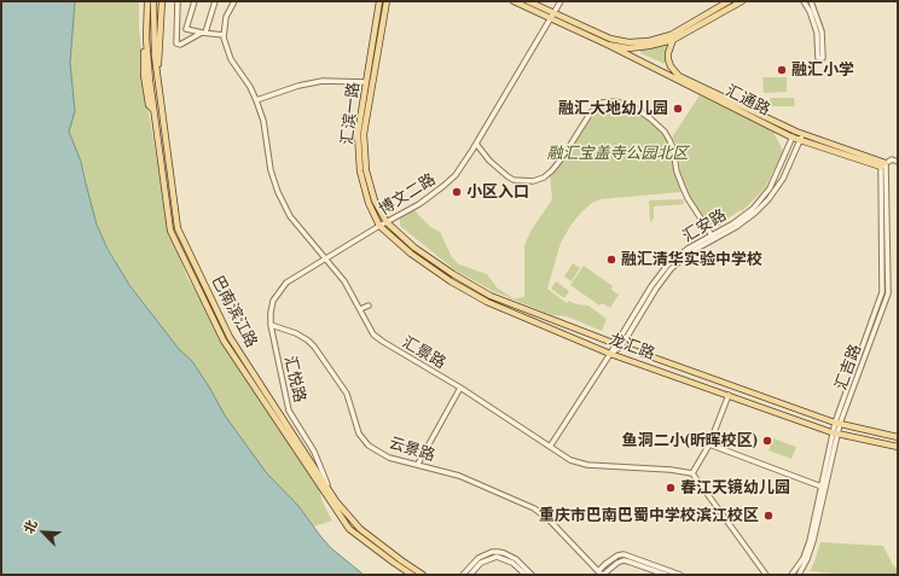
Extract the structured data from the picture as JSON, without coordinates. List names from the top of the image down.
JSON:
{
  "streets": {
    "main road": [
      "汇通路",
      "汇滨一路",
      "巴南滨江路",
      "龙汇路"
    ],
    "street": [
      "博文二路",
      "汇安路",
      "汇景路",
      "汇吉路",
      "汇悦路",
      "云景路"
    ]
  },
  "crossings": [
    ["汇通路", "博文二路"],
    ["汇通路", "汇安路"],
    ["汇通路", "汇吉路"],
    ["汇滨一路", "博文二路"],
    ["汇滨一路", "龙汇路"],
    ["博文二路", "龙汇路"],
    ["博文二路", "汇景路"],
    ["博文二路", "汇悦路"],
    ["博文二路", "云景路"],
    ["汇安路", "龙汇路"],
    ["汇安路", "汇景路"],
    ["巴南滨江路", "汇悦路"],
    ["龙汇路", "汇吉路"],
    ["汇悦路", "云景路"]
  ],
  "parks": ["融汇宝盖寺公园北区"],
  "places": [
    "融汇小学",
    "融汇大地幼儿园",
    "小区入口",
    "融汇清华实验中学校",
    "鱼洞二小(昕晖校区)",
    "春江天镜幼儿园",
    "重庆市巴南巴蜀中学校滨江校区"
  ],
  "north": "top left"
}
